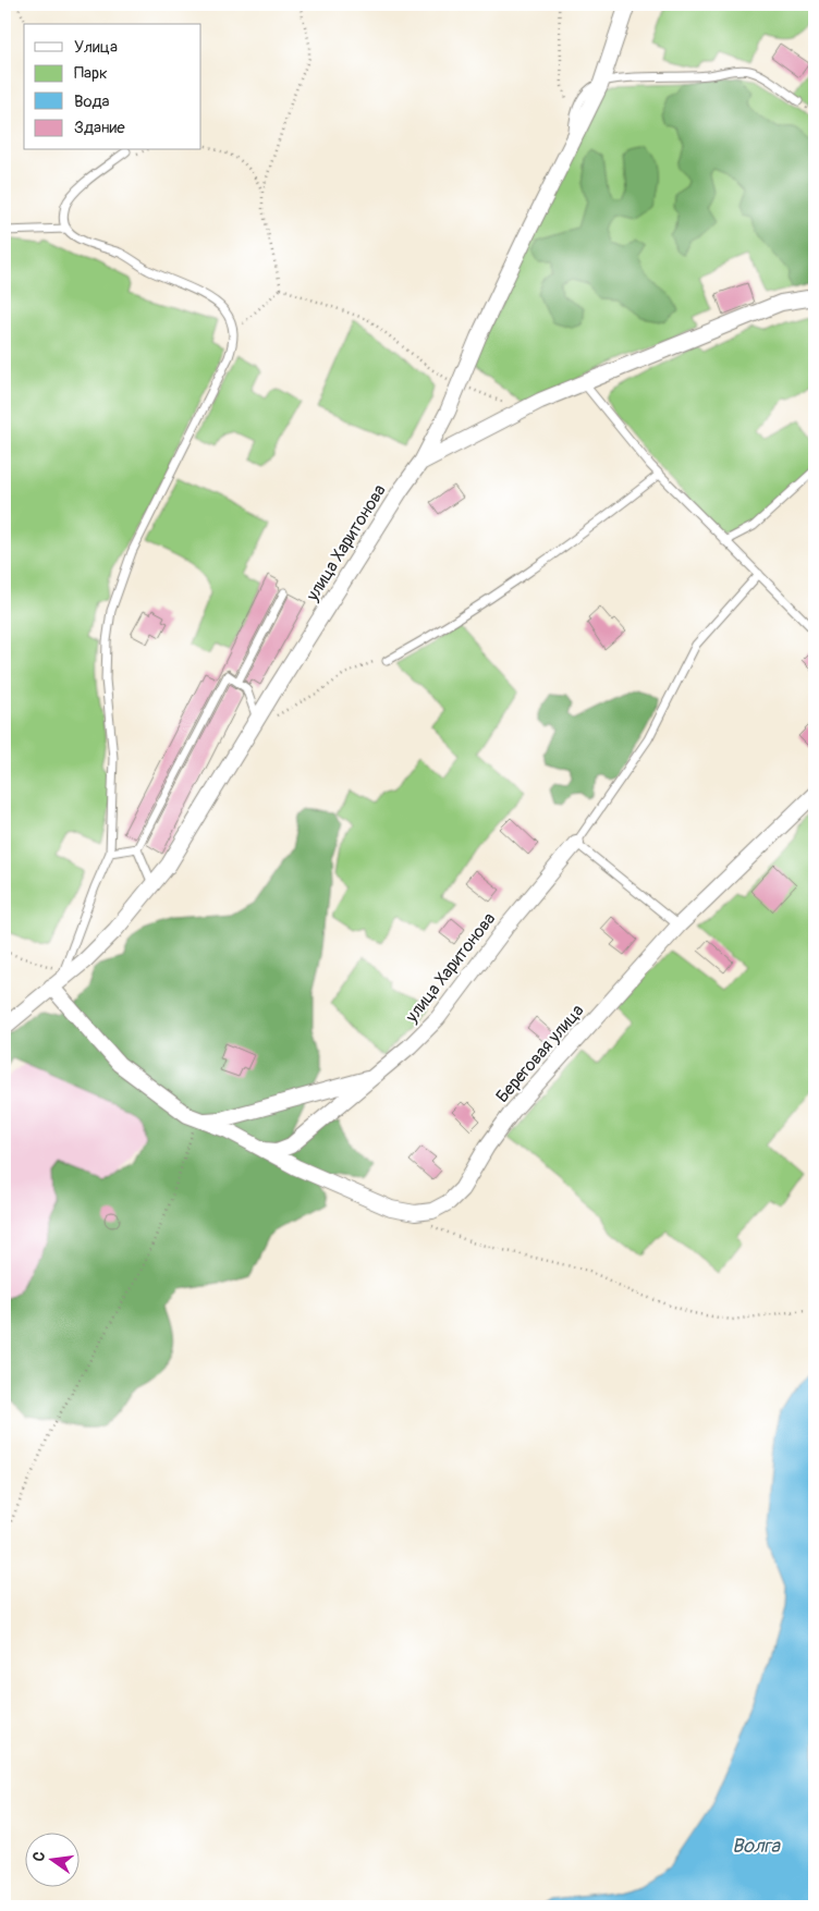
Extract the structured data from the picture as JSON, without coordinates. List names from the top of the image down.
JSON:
{
  "streets": {
    "street": ["улица Харитонова", "Береговая улица"]
  },
  "crossings": [
    ["улица Харитонова", "Береговая улица"]
  ],
  "water": ["Волга"],
  "legend": [
    "Улица",
    "Парк",
    "Вода",
    "Здание"
  ],
  "north": "left"
}
